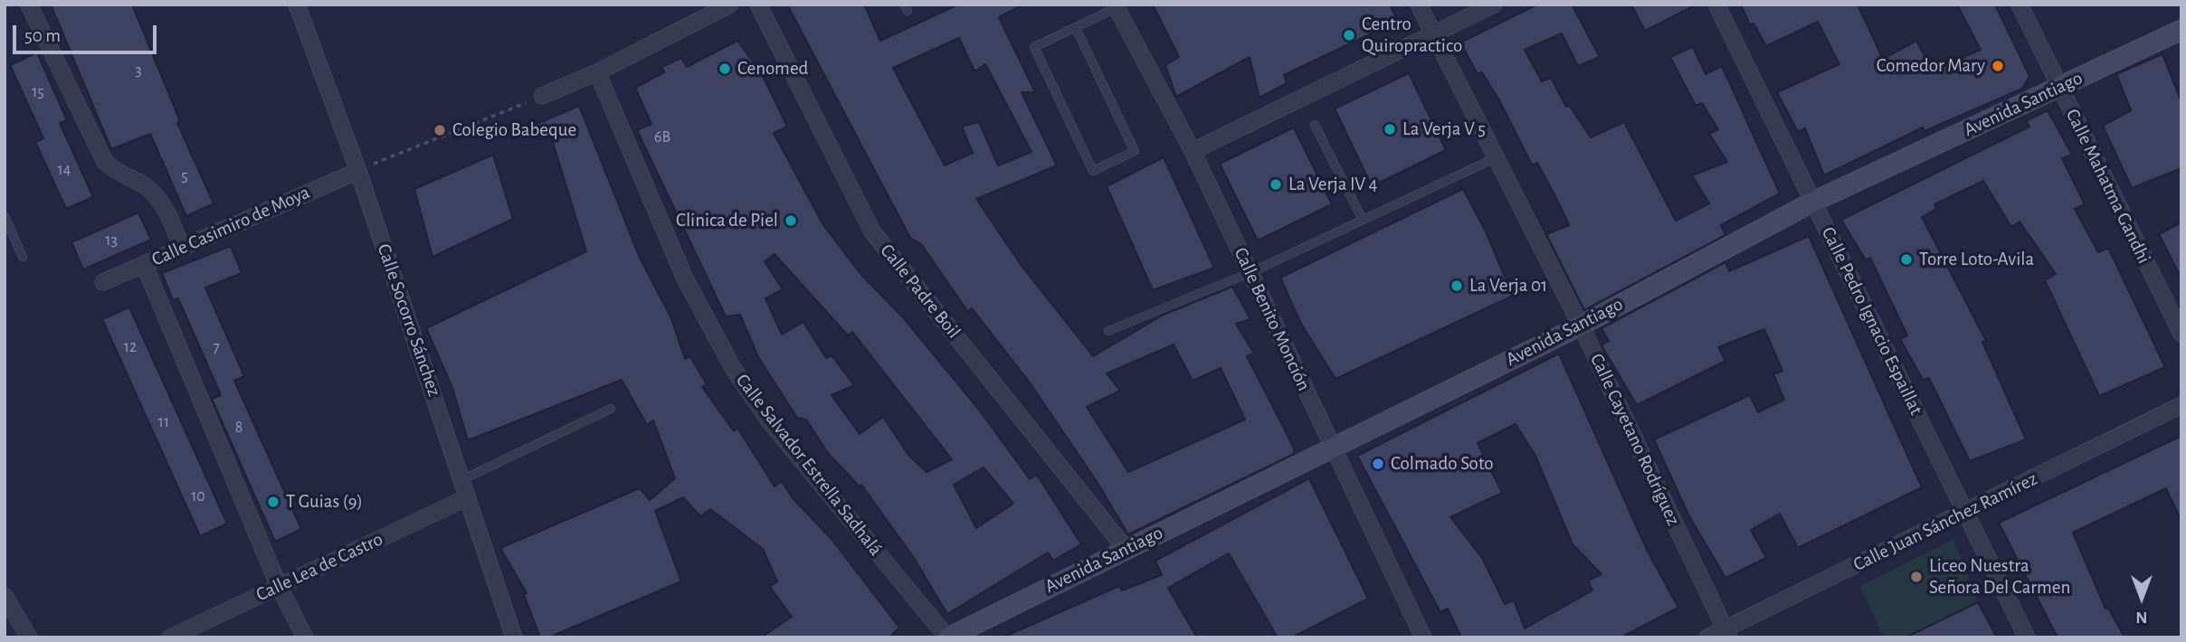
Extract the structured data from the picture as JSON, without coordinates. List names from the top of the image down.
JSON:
{
  "streets": {
    "main road": ["Avenida Santiago"],
    "street": [
      "Calle Mahatma Gandhi",
      "Calle Casimiro de Moya",
      "Calle Padre Boil",
      "Calle Benito Monción",
      "Calle Socorro Sánchez",
      "Calle Pedro Ignacio Espaillat",
      "Calle Cayetano Rodríguez",
      "Calle Salvador Estrella Sadhalá",
      "Calle Juan Sánchez Ramírez",
      "Calle Lea de Castro"
    ]
  },
  "crossings": [
    ["Avenida Santiago", "Calle Mahatma Gandhi"],
    ["Avenida Santiago", "Calle Padre Boil"],
    ["Avenida Santiago", "Calle Benito Monción"],
    ["Avenida Santiago", "Calle Pedro Ignacio Espaillat"],
    ["Avenida Santiago", "Calle Cayetano Rodríguez"],
    ["Avenida Santiago", "Calle Salvador Estrella Sadhalá"],
    ["Calle Casimiro de Moya", "Calle Socorro Sánchez"],
    ["Calle Socorro Sánchez", "Calle Lea de Castro"],
    ["Calle Pedro Ignacio Espaillat", "Calle Juan Sánchez Ramírez"],
    ["Calle Cayetano Rodríguez", "Calle Juan Sánchez Ramírez"]
  ],
  "places": [
    "Centro Quiropractico",
    "Comedor Mary",
    "Cenomed",
    "La Verja V 5",
    "Colegio Babeque",
    "La Verja IV 4",
    "Clinica de Piel",
    "Torre Loto-Avila",
    "La Verja 01",
    "Colmado Soto",
    "T Guias (9)",
    "Liceo Nuestra Señora Del Carmen"
  ],
  "house_numbers": [
    "3",
    "15",
    "6B",
    "14",
    "5",
    "13",
    "12",
    "7",
    "11",
    "8",
    "10"
  ],
  "scale_bar": "50 m",
  "north": "bottom"
}
